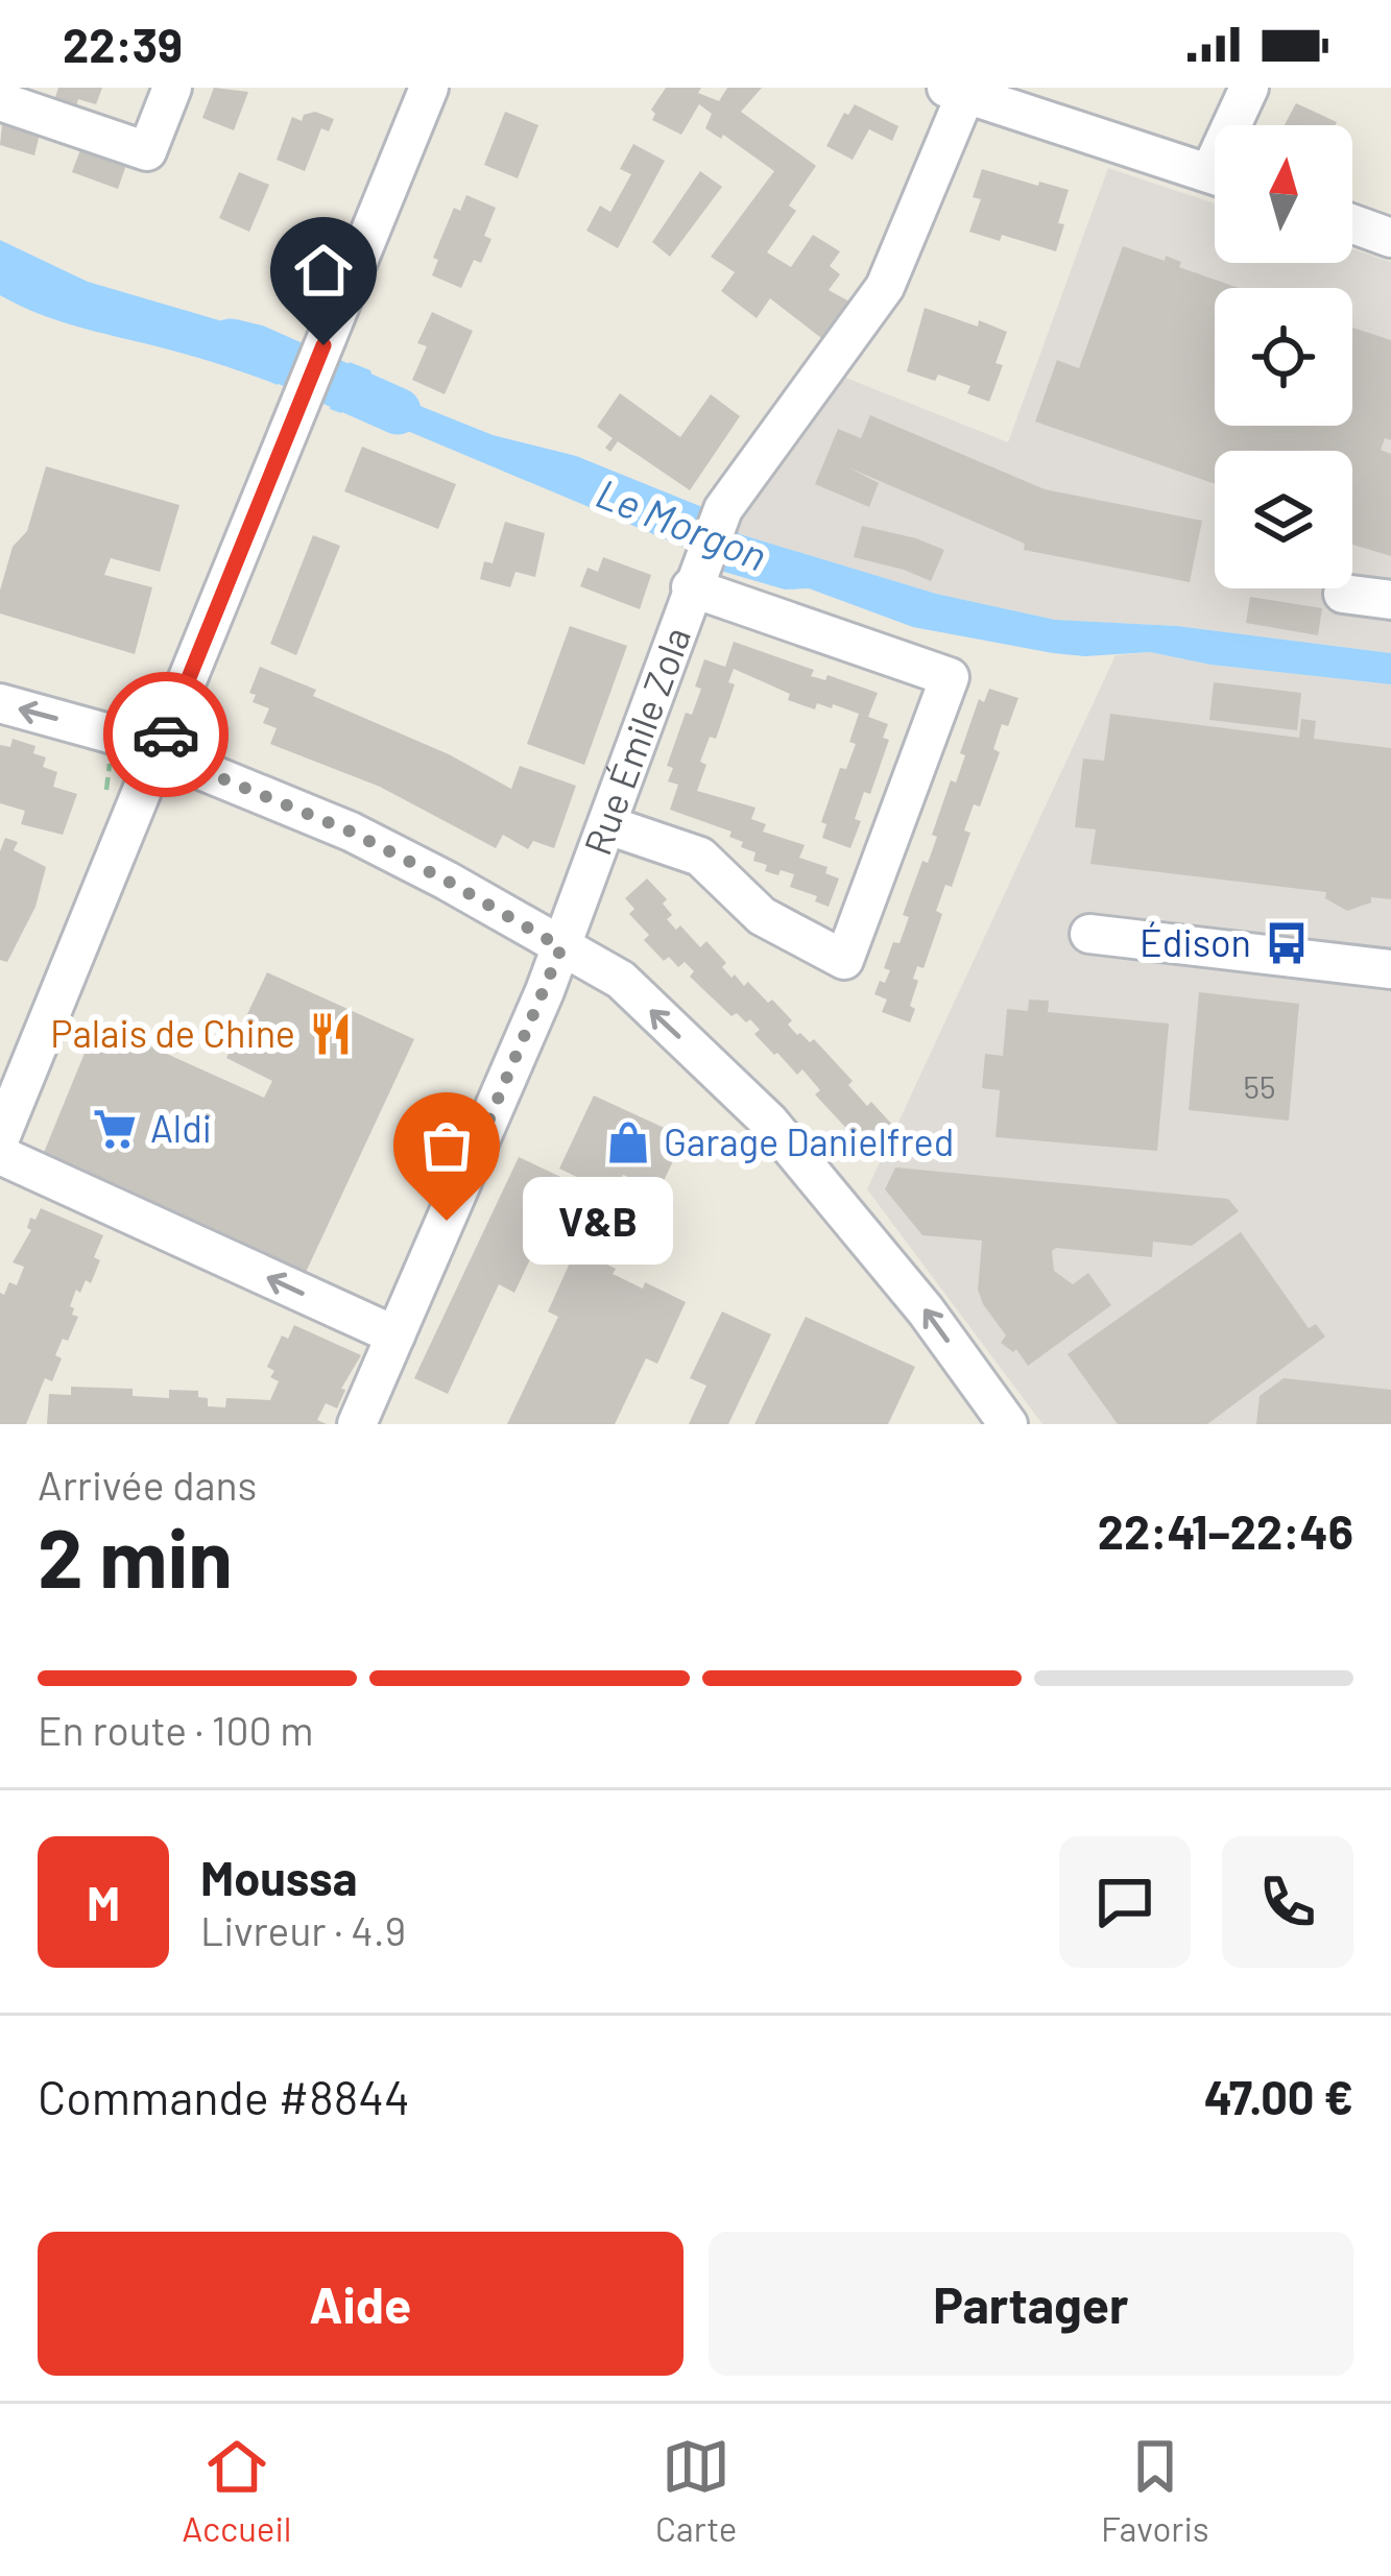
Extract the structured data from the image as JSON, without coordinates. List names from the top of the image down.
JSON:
{
  "streets": {
    "street": ["Rue Émile Zola"]
  },
  "water": ["Le Morgon"],
  "places": {
    "bus stop": ["Édison"],
    "restaurant": ["Palais de Chine"],
    "supermarket": ["Aldi"],
    "shop": ["Garage Danielfred"],
    "other": ["V&B"]
  },
  "house_numbers": ["55"],
  "north": "top",
  "page": {
    "status": "22:39",
    "bubble": "V&B",
    "heading": ["2 min", "Arrivée dans", "22:41–22:46"],
    "panel": [
      "Moussa",
      "Livreur · 4.9",
      "Commande #8844",
      "47.00 €"
    ],
    "bar": "En route · 100 m",
    "round": "M",
    "buttons": ["Aide", "Partager"],
    "tabs": ["Accueil", "Carte", "Favoris"]
  }
}
